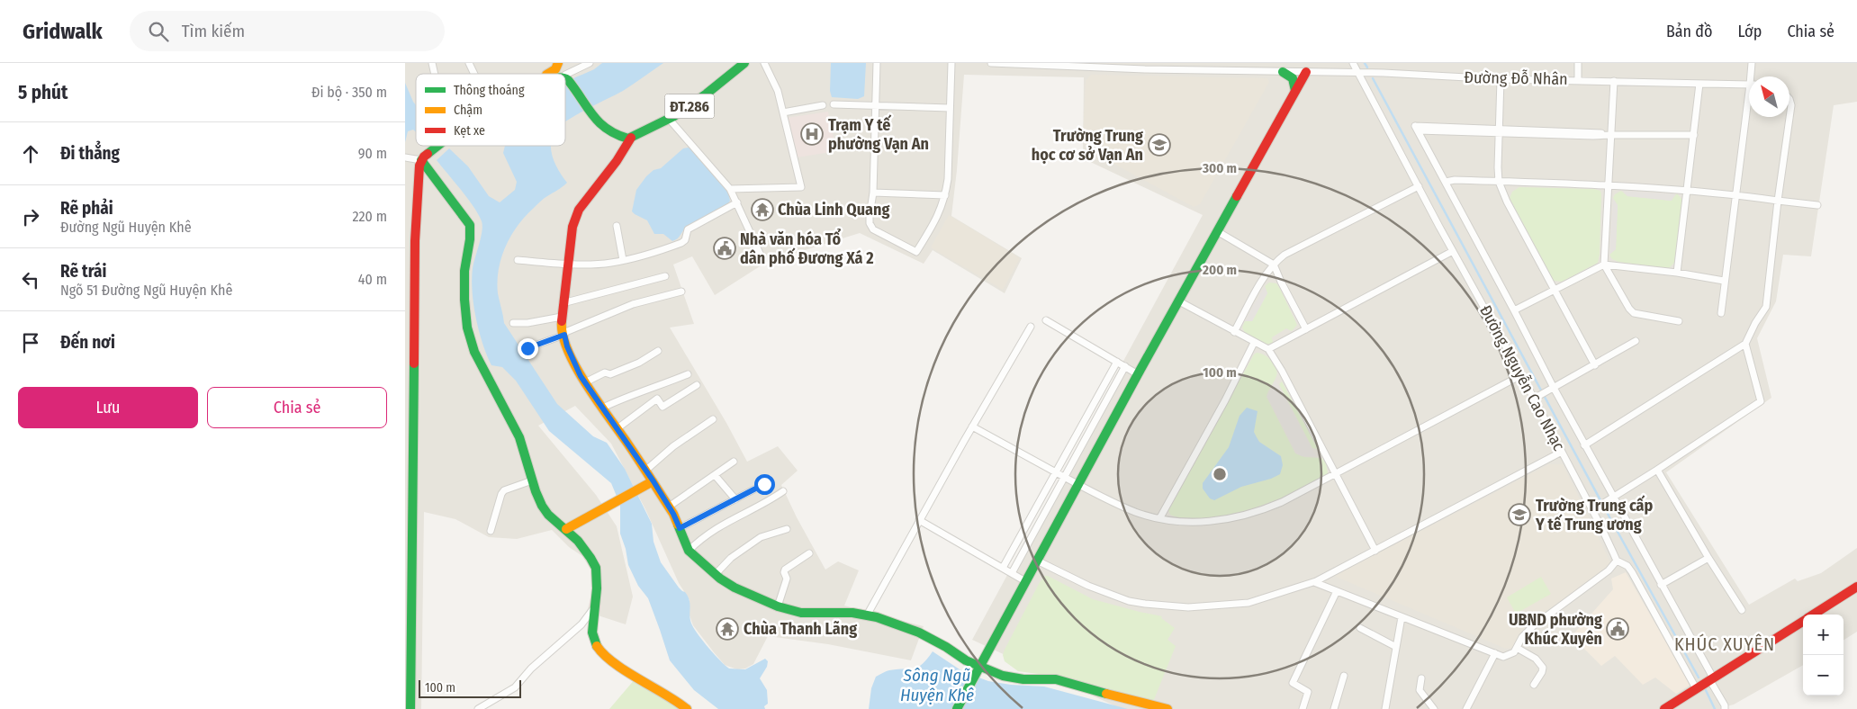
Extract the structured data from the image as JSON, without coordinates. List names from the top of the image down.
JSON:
{
  "streets": {
    "street": ["Đường Đỗ Nhân", "ĐT.286", "Đường Nguyễn Cao Nhạc"]
  },
  "crossings": [
    ["Đường Đỗ Nhân", "Đường Nguyễn Cao Nhạc"]
  ],
  "districts": ["KHÚC XUYÊN"],
  "water": ["Sông Ngũ Huyện Khê"],
  "places": {
    "hospital": ["Trạm Y tế phường Vạn An"],
    "school or university": ["Trường Trung học cơ sở Vạn An", "Trường Trung cấp Y tế Trung ương"],
    "temple": ["Chùa Linh Quang", "Chùa Thanh Lãng"],
    "public building": ["Nhà văn hóa Tổ dân phố Đương Xá 2", "UBND phường Khúc Xuyên"]
  },
  "legend": ["Thông thoáng", "Chậm", "Kẹt xe"],
  "scale_bar": "100 m",
  "north": "top left",
  "page": {
    "header": "Gridwalk",
    "search": "Tìm kiếm",
    "nav": ["Bản đồ", "Lớp", "Chia sẻ"],
    "heading": ["5 phút", "Đi bộ · 350 m"],
    "list": [
      ["Đi thẳng", "90 m"],
      ["Rẽ phải", "Đường Ngũ Huyện Khê", "220 m"],
      ["Rẽ trái", "Ngõ 51 Đường Ngũ Huyện Khê", "40 m"],
      "Đến nơi"
    ],
    "buttons": ["Lưu", "Chia sẻ"],
    "map_buttons": ["+", "−"],
    "scale": "100 m"
  },
  "rings": ["300 m", "200 m", "100 m"]
}
